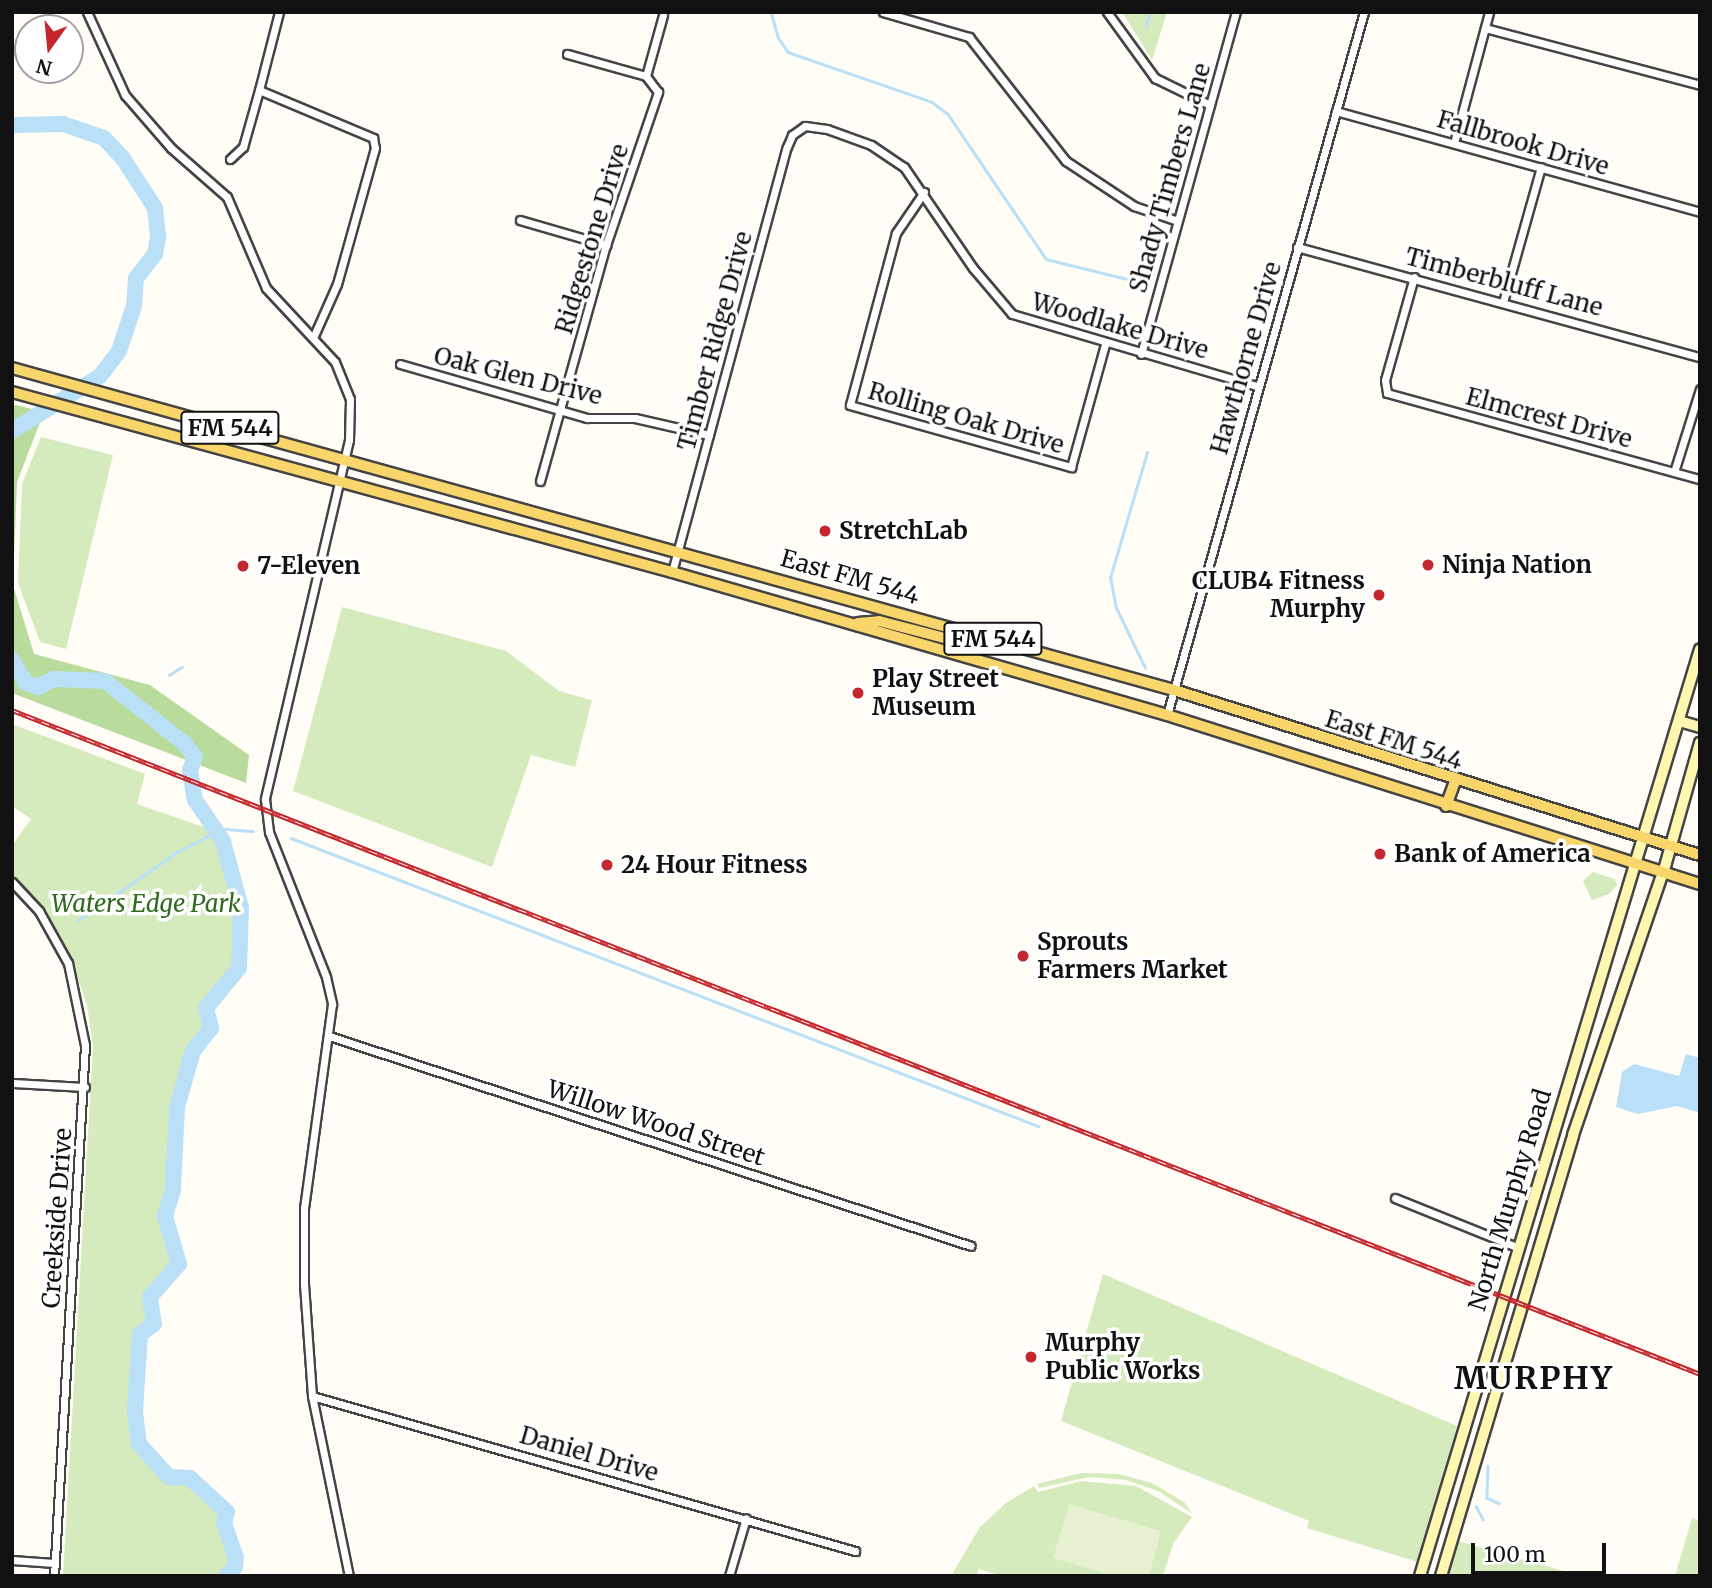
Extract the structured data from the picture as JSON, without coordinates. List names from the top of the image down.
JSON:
{
  "streets": {
    "main road": ["FM 544", "East FM 544", "North Murphy Road"],
    "street": [
      "Fallbrook Drive",
      "Shady Timbers Lane",
      "Ridgestone Drive",
      "Timberbluff Lane",
      "Woodlake Drive",
      "Timber Ridge Drive",
      "Hawthorne Drive",
      "Oak Glen Drive",
      "Rolling Oak Drive",
      "Elmcrest Drive",
      "Willow Wood Street",
      "Creekside Drive",
      "Daniel Drive"
    ]
  },
  "crossings": [
    ["Fallbrook Drive", "Hawthorne Drive"],
    ["Shady Timbers Lane", "Woodlake Drive"],
    ["Ridgestone Drive", "Oak Glen Drive"],
    ["Timberbluff Lane", "Hawthorne Drive"],
    ["Timberbluff Lane", "Elmcrest Drive"],
    ["Woodlake Drive", "Timber Ridge Drive"],
    ["Woodlake Drive", "Hawthorne Drive"],
    ["Woodlake Drive", "Rolling Oak Drive"],
    ["Timber Ridge Drive", "Oak Glen Drive"],
    ["Timber Ridge Drive", "East FM 544"],
    ["Hawthorne Drive", "East FM 544"],
    ["FM 544", "East FM 544"],
    ["FM 544", "North Murphy Road"],
    ["East FM 544", "North Murphy Road"]
  ],
  "districts": ["MURPHY"],
  "parks": ["Waters Edge Park"],
  "places": [
    "StretchLab",
    "Ninja Nation",
    "7-Eleven",
    "CLUB4 Fitness Murphy",
    "Play Street Museum",
    "Bank of America",
    "24 Hour Fitness",
    "Sprouts Farmers Market",
    "Murphy Public Works"
  ],
  "scale_bar": "100 m",
  "north": "bottom"
}
